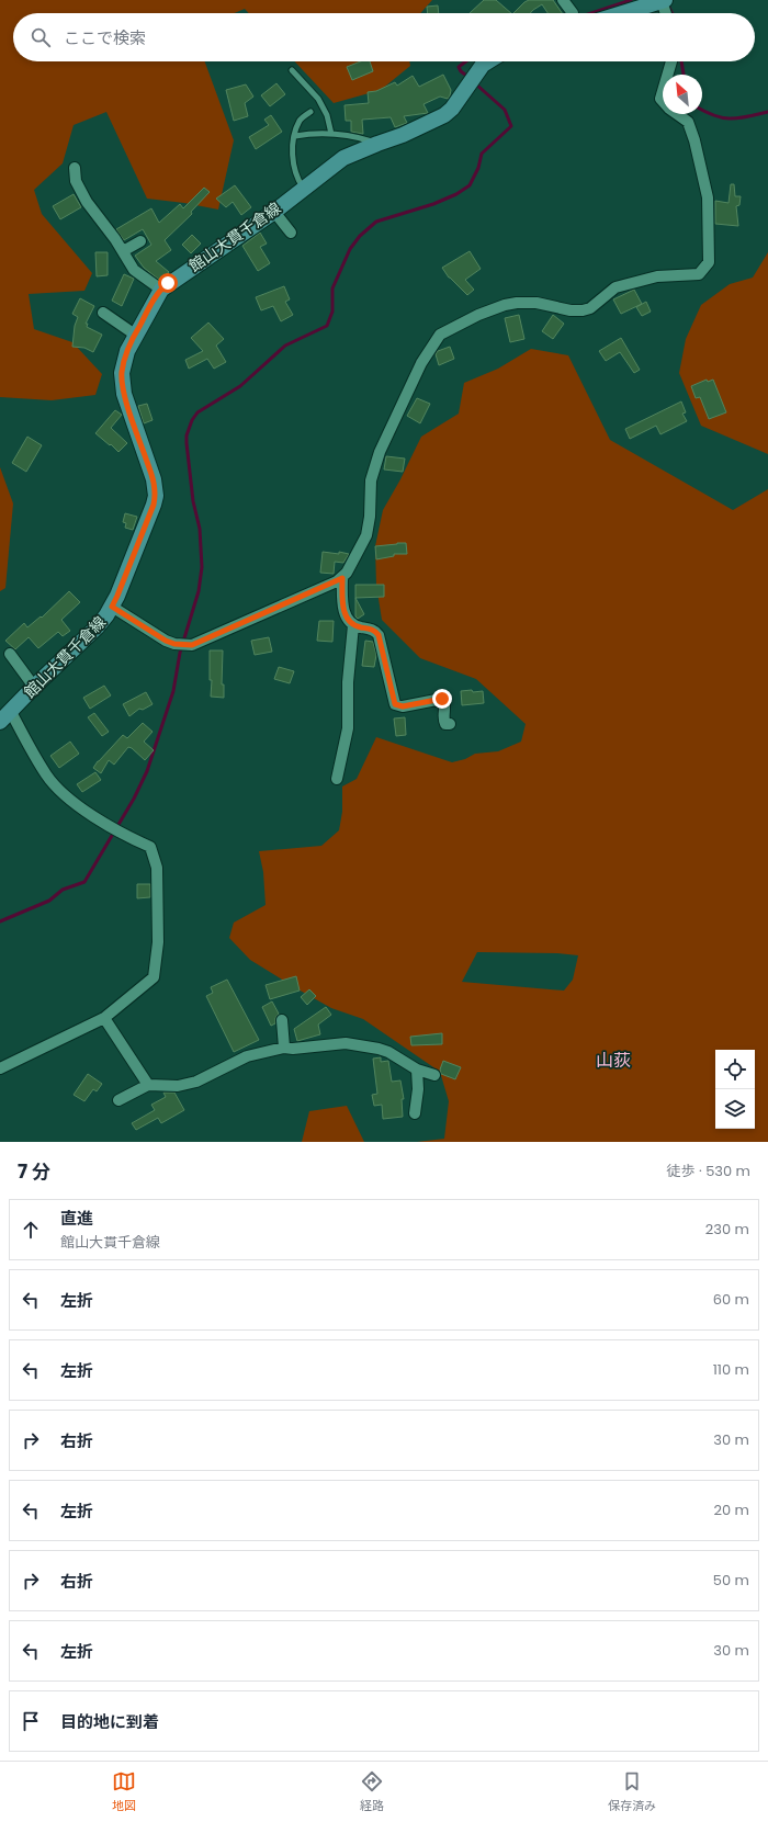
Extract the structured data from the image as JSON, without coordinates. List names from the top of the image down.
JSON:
{
  "streets": {
    "main road": ["館山大貫千倉線"]
  },
  "districts": ["山荻"],
  "north": "top left",
  "page": {
    "search": "ここで検索",
    "heading": ["7 分", "徒歩 · 530 m"],
    "list": [
      ["直進", "館山大貫千倉線", "230 m"],
      ["左折", "60 m"],
      ["左折", "110 m"],
      ["右折", "30 m"],
      ["左折", "20 m"],
      ["右折", "50 m"],
      ["左折", "30 m"],
      "目的地に到着"
    ],
    "nav": ["地図", "経路", "保存済み"]
  }
}
